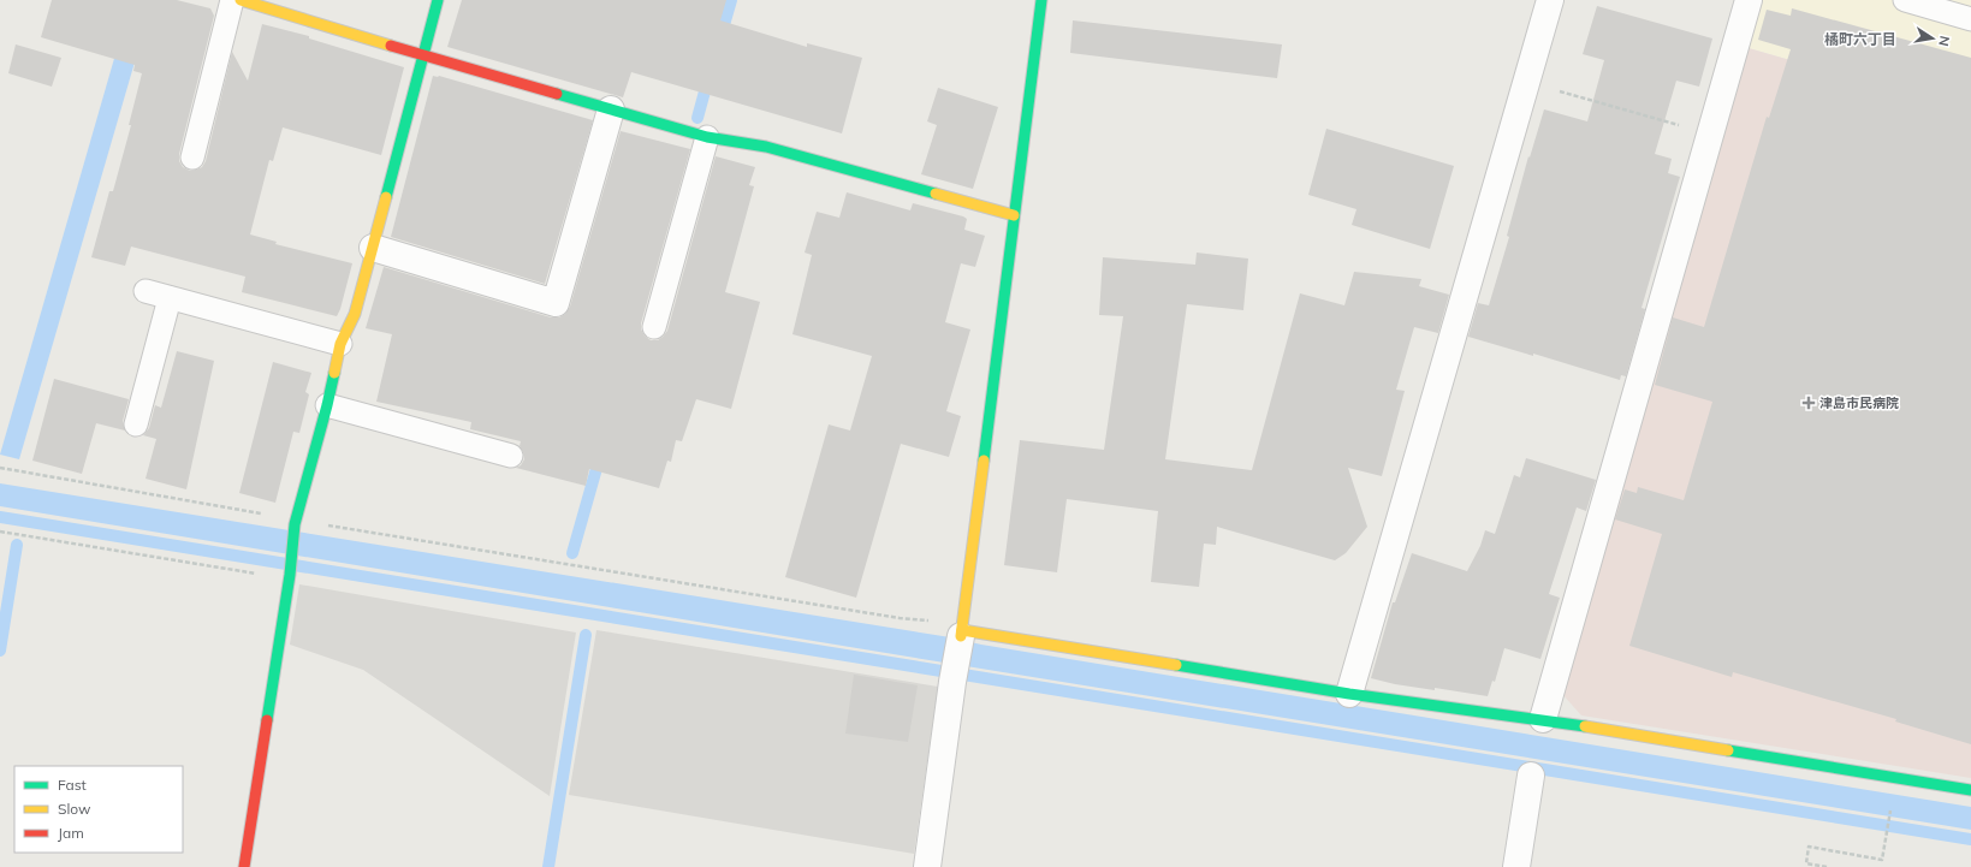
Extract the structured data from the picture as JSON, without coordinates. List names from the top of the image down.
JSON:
{
  "districts": ["橘町六丁目"],
  "places": {
    "health": ["津島市民病院"]
  },
  "legend": ["Fast", "Slow", "Jam"],
  "north": "right"
}
